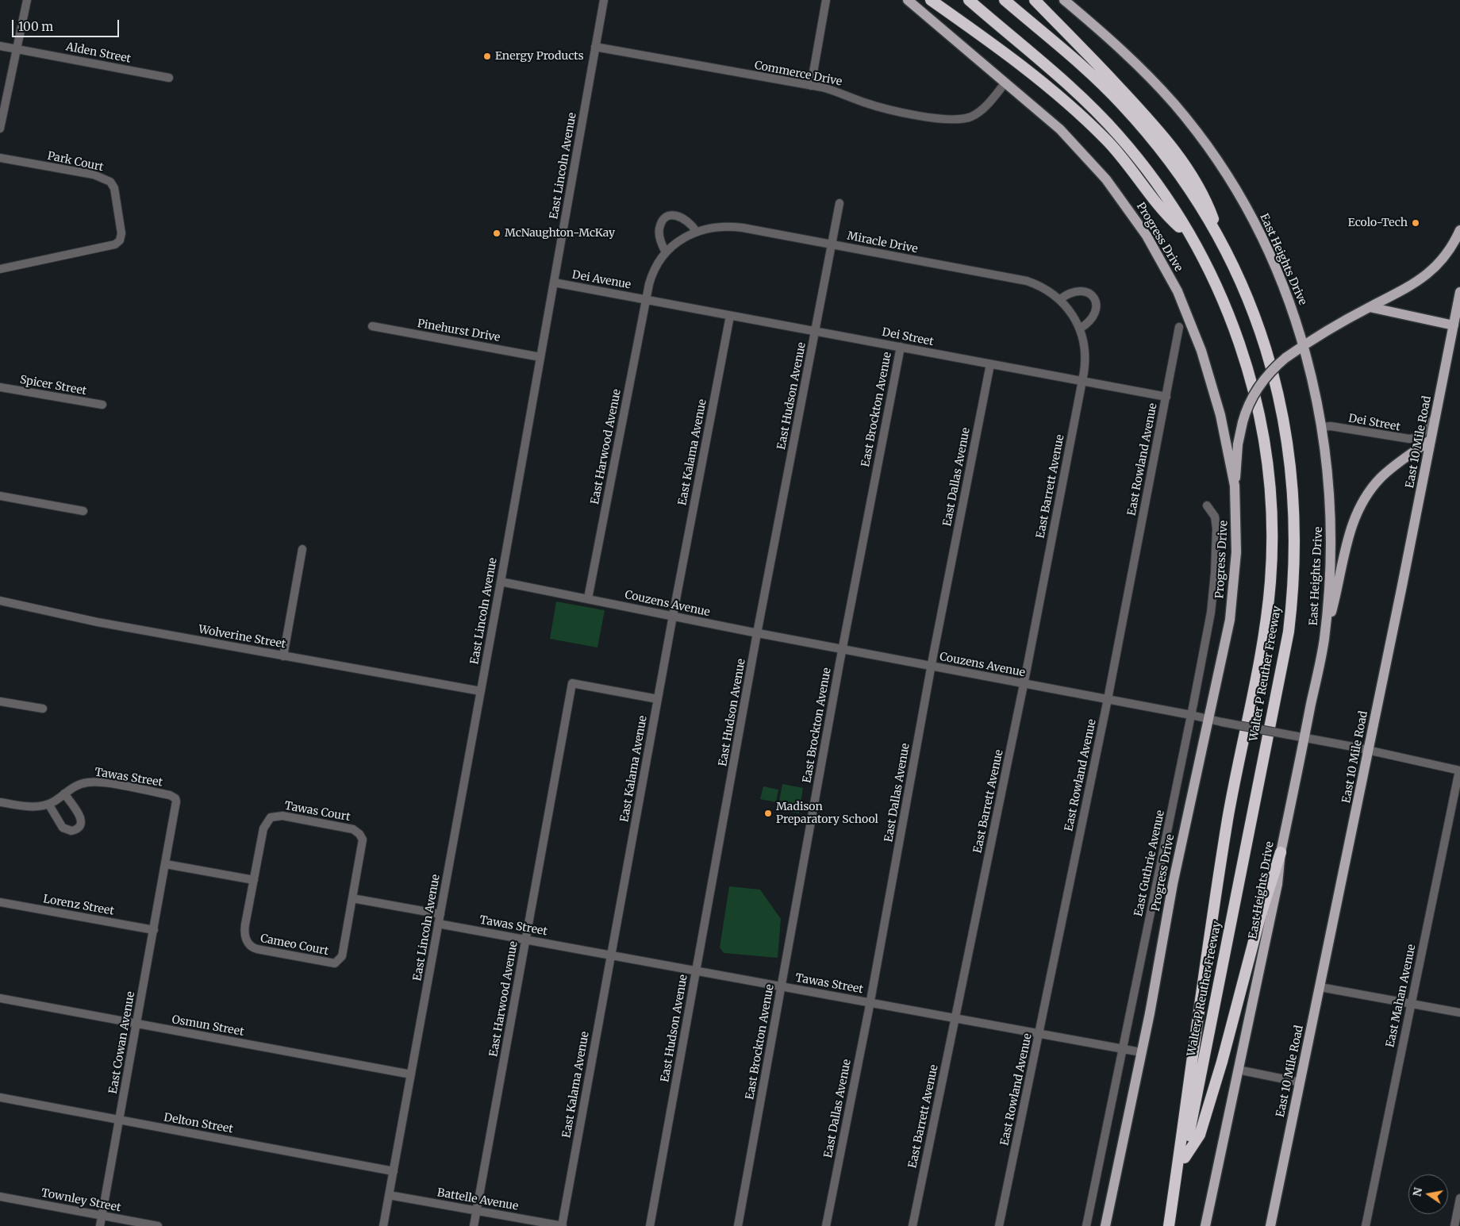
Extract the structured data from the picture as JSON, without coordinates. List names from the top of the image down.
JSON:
{
  "streets": {
    "highway": ["Walter P Reuther Freeway"],
    "main road": ["Progress Drive", "East Heights Drive", "East 10 Mile Road"],
    "street": [
      "Alden Street",
      "Commerce Drive",
      "Park Court",
      "East Lincoln Avenue",
      "Miracle Drive",
      "Dei Avenue",
      "Pinehurst Drive",
      "Dei Street",
      "Spicer Street",
      "East Hudson Avenue",
      "East Brockton Avenue",
      "East Harwood Avenue",
      "East Kalama Avenue",
      "East Rowland Avenue",
      "East Dallas Avenue",
      "East Barrett Avenue",
      "Couzens Avenue",
      "Wolverine Street",
      "Tawas Street",
      "Tawas Court",
      "East Guthrie Avenue",
      "Lorenz Street",
      "Cameo Court",
      "East Mahan Avenue",
      "Osmun Street",
      "East Cowan Avenue",
      "Delton Street",
      "Battelle Avenue",
      "Townley Street"
    ]
  },
  "crossings": [
    ["Commerce Drive", "East Lincoln Avenue"],
    ["Commerce Drive", "Progress Drive"],
    ["East Lincoln Avenue", "Dei Avenue"],
    ["East Lincoln Avenue", "Pinehurst Drive"],
    ["East Lincoln Avenue", "Couzens Avenue"],
    ["East Lincoln Avenue", "Wolverine Street"],
    ["East Lincoln Avenue", "Tawas Street"],
    ["East Lincoln Avenue", "Osmun Street"],
    ["East Lincoln Avenue", "Delton Street"],
    ["East Lincoln Avenue", "Battelle Avenue"],
    ["Progress Drive", "Couzens Avenue"],
    ["Progress Drive", "Tawas Street"],
    ["Miracle Drive", "Dei Avenue"],
    ["Miracle Drive", "Dei Street"],
    ["Miracle Drive", "East Hudson Avenue"],
    ["Miracle Drive", "East Harwood Avenue"],
    ["Miracle Drive", "East Barrett Avenue"],
    ["East Heights Drive", "Dei Street"],
    ["East Heights Drive", "Couzens Avenue"],
    ["Dei Avenue", "Dei Street"],
    ["Dei Avenue", "East Harwood Avenue"],
    ["Dei Street", "East Hudson Avenue"],
    ["Dei Street", "East Brockton Avenue"],
    ["Dei Street", "East 10 Mile Road"],
    ["Dei Street", "East Harwood Avenue"],
    ["Dei Street", "East Kalama Avenue"],
    ["Dei Street", "East Rowland Avenue"],
    ["Dei Street", "East Dallas Avenue"],
    ["Dei Street", "East Barrett Avenue"],
    ["East Hudson Avenue", "Couzens Avenue"],
    ["East Hudson Avenue", "Tawas Street"],
    ["East Brockton Avenue", "Couzens Avenue"],
    ["East Brockton Avenue", "Tawas Street"],
    ["East 10 Mile Road", "Couzens Avenue"],
    ["East Harwood Avenue", "East Kalama Avenue"],
    ["East Harwood Avenue", "Couzens Avenue"],
    ["East Harwood Avenue", "Tawas Street"],
    ["East Harwood Avenue", "Battelle Avenue"],
    ["East Kalama Avenue", "Couzens Avenue"],
    ["East Kalama Avenue", "Tawas Street"],
    ["East Kalama Avenue", "Battelle Avenue"],
    ["East Rowland Avenue", "Couzens Avenue"],
    ["East Rowland Avenue", "Tawas Street"],
    ["East Dallas Avenue", "Couzens Avenue"],
    ["East Dallas Avenue", "Tawas Street"],
    ["East Barrett Avenue", "Couzens Avenue"],
    ["East Barrett Avenue", "Tawas Street"],
    ["Couzens Avenue", "East Guthrie Avenue"],
    ["Couzens Avenue", "East Mahan Avenue"],
    ["Tawas Street", "East Guthrie Avenue"],
    ["Tawas Street", "East Cowan Avenue"],
    ["Tawas Court", "Cameo Court"],
    ["Lorenz Street", "East Cowan Avenue"],
    ["Osmun Street", "East Cowan Avenue"],
    ["East Cowan Avenue", "Delton Street"],
    ["East Cowan Avenue", "Townley Street"]
  ],
  "places": [
    "Energy Products",
    "Ecolo-Tech",
    "McNaughton-McKay",
    "Madison Preparatory School"
  ],
  "scale_bar": "100 m",
  "north": "left"
}
